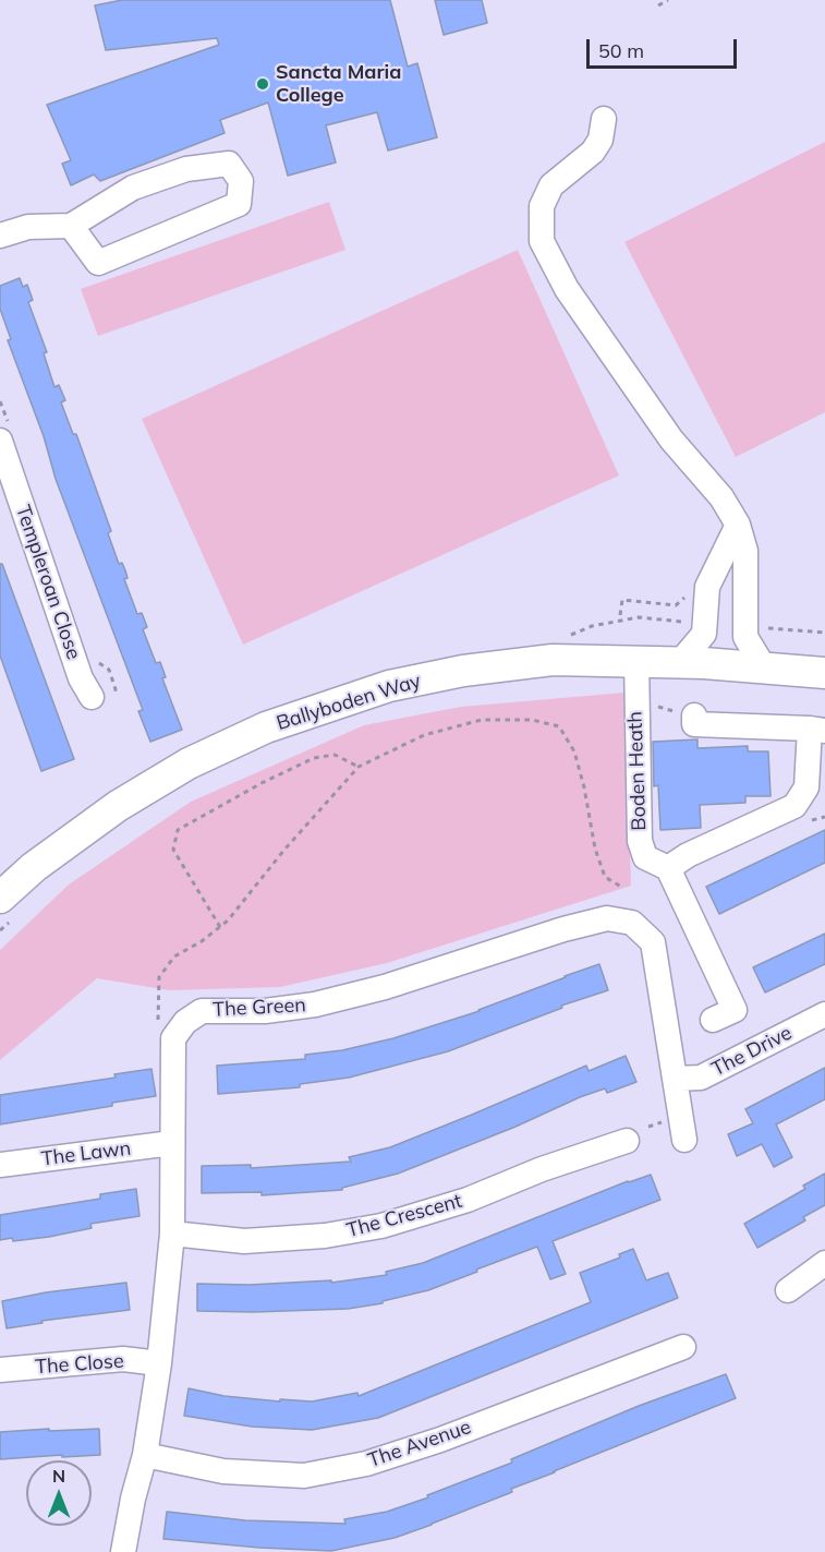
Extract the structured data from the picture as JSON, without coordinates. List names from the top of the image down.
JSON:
{
  "streets": {
    "main road": ["Ballyboden Way"],
    "street": [
      "Templeroan Close",
      "Boden Heath",
      "The Green",
      "The Drive",
      "The Lawn",
      "The Crescent",
      "The Close",
      "The Avenue"
    ]
  },
  "crossings": [
    ["Ballyboden Way", "Boden Heath"],
    ["The Green", "The Drive"],
    ["The Green", "The Lawn"],
    ["The Green", "The Crescent"],
    ["The Green", "The Close"],
    ["The Green", "The Avenue"]
  ],
  "places": ["Sancta Maria College"],
  "scale_bar": "50 m",
  "north": "top"
}
